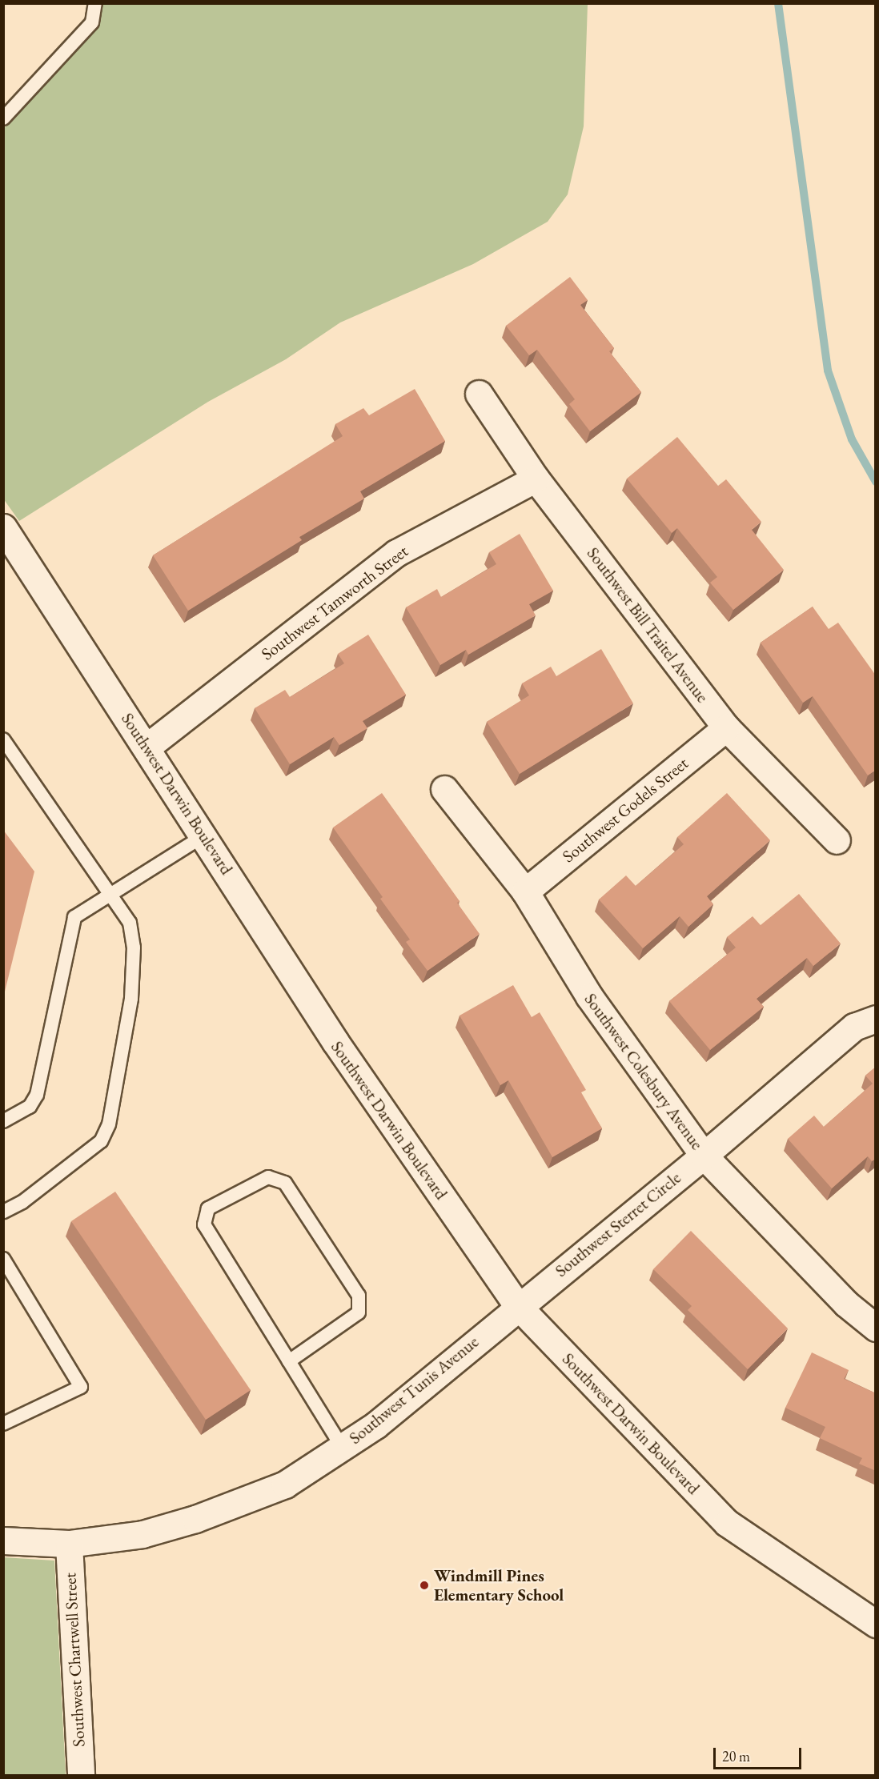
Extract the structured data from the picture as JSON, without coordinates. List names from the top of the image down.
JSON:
{
  "streets": {
    "street": [
      "Southwest Tamworth Street",
      "Southwest Bill Traitel Avenue",
      "Southwest Darwin Boulevard",
      "Southwest Godels Street",
      "Southwest Colesbury Avenue",
      "Southwest Sterret Circle",
      "Southwest Tunis Avenue",
      "Southwest Chartwell Street"
    ]
  },
  "crossings": [
    ["Southwest Tamworth Street", "Southwest Bill Traitel Avenue"],
    ["Southwest Tamworth Street", "Southwest Darwin Boulevard"],
    ["Southwest Bill Traitel Avenue", "Southwest Godels Street"],
    ["Southwest Darwin Boulevard", "Southwest Sterret Circle"],
    ["Southwest Darwin Boulevard", "Southwest Tunis Avenue"],
    ["Southwest Godels Street", "Southwest Colesbury Avenue"],
    ["Southwest Colesbury Avenue", "Southwest Sterret Circle"],
    ["Southwest Sterret Circle", "Southwest Tunis Avenue"],
    ["Southwest Tunis Avenue", "Southwest Chartwell Street"]
  ],
  "places": ["Windmill Pines Elementary School"],
  "scale_bar": "20 m"
}
